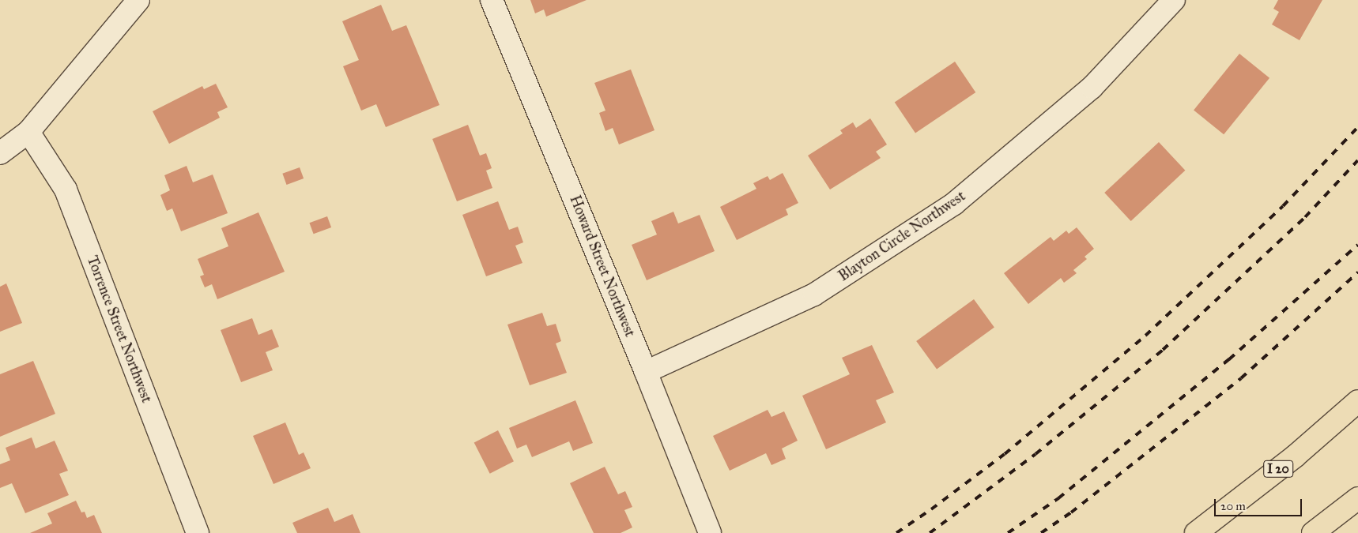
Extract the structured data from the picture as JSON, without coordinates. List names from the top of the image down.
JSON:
{
  "streets": {
    "highway": ["I 20"],
    "street": ["Blayton Circle Northwest", "Howard Street Northwest", "Torrence Street Northwest"]
  },
  "crossings": [
    ["Blayton Circle Northwest", "Howard Street Northwest"]
  ],
  "scale_bar": "20 m"
}
